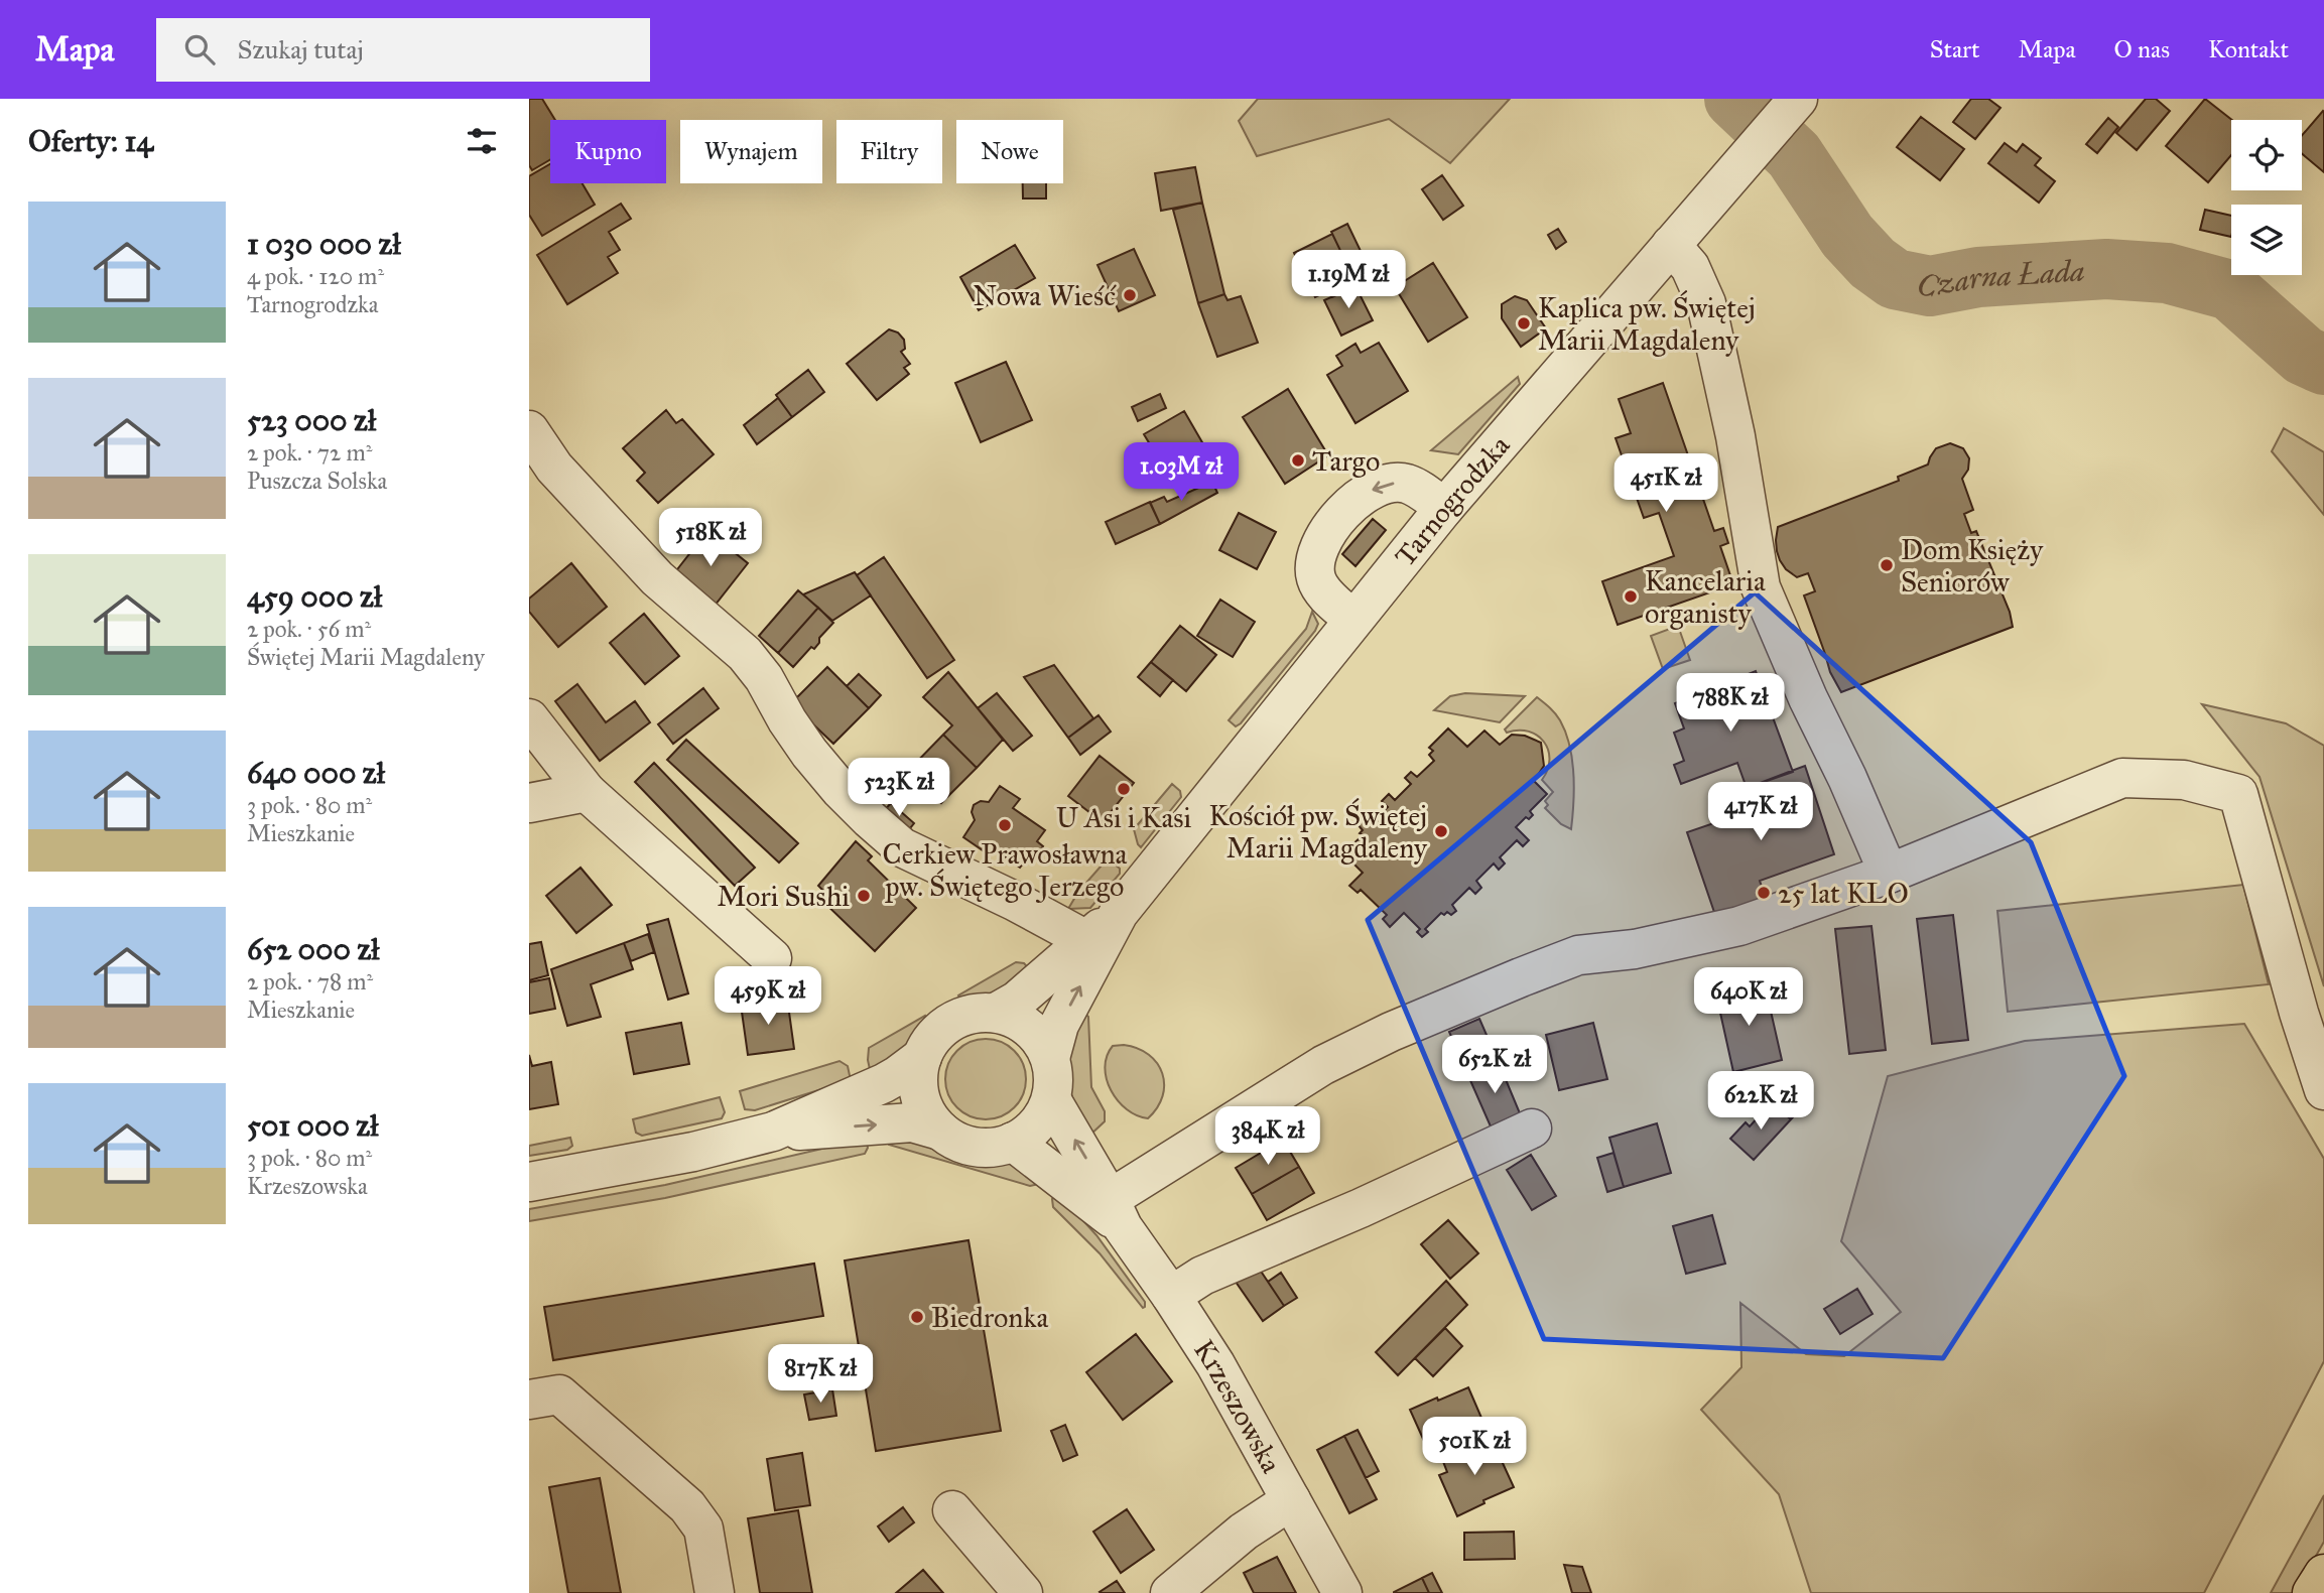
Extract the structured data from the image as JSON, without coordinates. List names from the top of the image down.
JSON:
{
  "streets": {
    "street": ["Tarnogrodzka", "Krzeszowska"]
  },
  "crossings": [
    ["Tarnogrodzka", "Krzeszowska"]
  ],
  "water": ["Czarna Łada"],
  "places": [
    "Nowa Wieść",
    "Kaplica pw. Świętej Marii Magdaleny",
    "Targo",
    "Dom Księży Seniorów",
    "Kancelaria organisty",
    "U Asi i Kasi",
    "Cerkiew Prawosławna pw. Świętego Jerzego",
    "Kościół pw. Świętej Marii Magdaleny",
    "25 lat KLO",
    "Mori Sushi",
    "Biedronka"
  ],
  "page": {
    "header": "Mapa",
    "search": "Szukaj tutaj",
    "nav": [
      "Start",
      "Mapa",
      "O nas",
      "Kontakt"
    ],
    "heading": "Oferty: 14",
    "chip": [
      "Kupno",
      "Wynajem",
      "Filtry",
      "Nowe"
    ],
    "list": [
      {
        "name": "1 030 000 zł",
        "note": "4 pok. · 120 m² · Tarnogrodzka"
      },
      {
        "name": "523 000 zł",
        "note": "2 pok. · 72 m² · Puszcza Solska"
      },
      {
        "name": "459 000 zł",
        "note": "2 pok. · 56 m² · Świętej Marii Magdaleny"
      },
      {
        "name": "640 000 zł",
        "note": "3 pok. · 80 m² · Mieszkanie"
      },
      {
        "name": "652 000 zł",
        "note": "2 pok. · 78 m² · Mieszkanie"
      },
      {
        "name": "501 000 zł",
        "note": "3 pok. · 80 m² · Krzeszowska"
      }
    ],
    "price": [
      "1.19M zł",
      "1.03M zł",
      "451K zł",
      "518K zł",
      "788K zł",
      "523K zł",
      "417K zł",
      "459K zł",
      "640K zł",
      "652K zł",
      "622K zł",
      "384K zł",
      "817K zł",
      "501K zł"
    ]
  }
}
